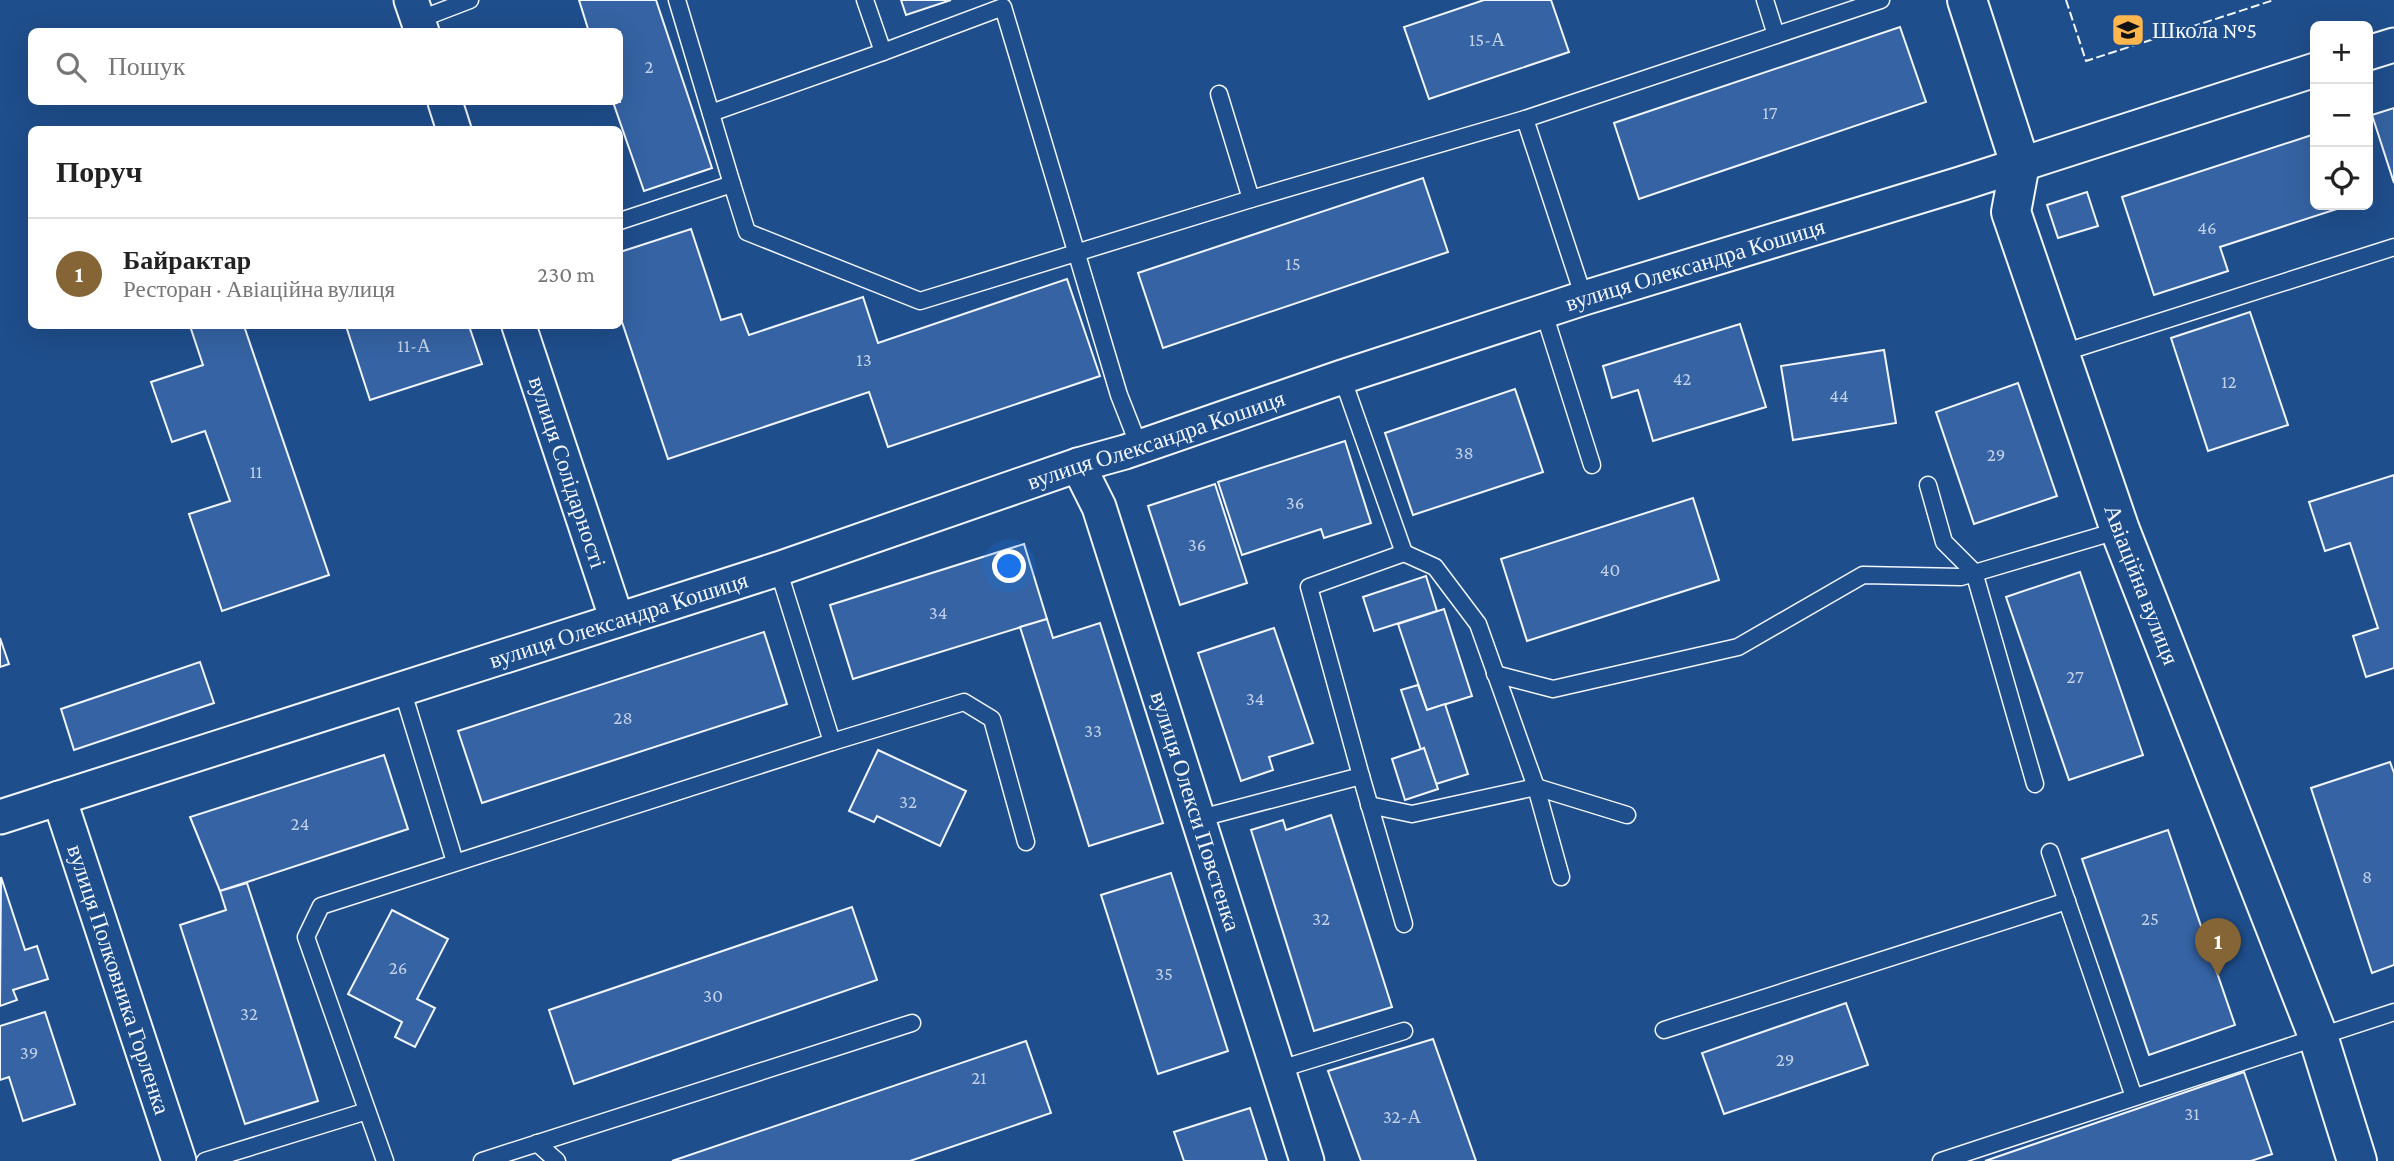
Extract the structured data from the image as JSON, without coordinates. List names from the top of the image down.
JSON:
{
  "streets": {
    "street": [
      "вулиця Олександра Кошиця",
      "вулиця Солідарності",
      "Авіаційна вулиця",
      "вулиця Олекси Повстенка",
      "вулиця Полковника Горленка"
    ]
  },
  "crossings": [
    ["вулиця Олександра Кошиця", "вулиця Солідарності"],
    ["вулиця Олександра Кошиця", "Авіаційна вулиця"],
    ["вулиця Олександра Кошиця", "вулиця Олекси Повстенка"],
    ["вулиця Олександра Кошиця", "вулиця Полковника Горленка"]
  ],
  "places": {
    "school or university": ["Школа №5"]
  },
  "house_numbers": [
    "15-А",
    "2",
    "17",
    "46",
    "15",
    "11-А",
    "13",
    "42",
    "12",
    "44",
    "38",
    "29",
    "11",
    "36",
    "36",
    "40",
    "34",
    "27",
    "34",
    "28",
    "33",
    "32",
    "24",
    "8",
    "32",
    "25",
    "26",
    "35",
    "30",
    "32",
    "39",
    "29",
    "21",
    "31",
    "32-А"
  ],
  "page": {
    "map_buttons": ["+", "−"],
    "search": "Пошук",
    "heading": "Поруч",
    "list": [
      {
        "mark": "1",
        "name": "Байрактар",
        "note": "Ресторан · Авіаційна вулиця",
        "value": "230 m"
      }
    ],
    "pins": "1"
  }
}
